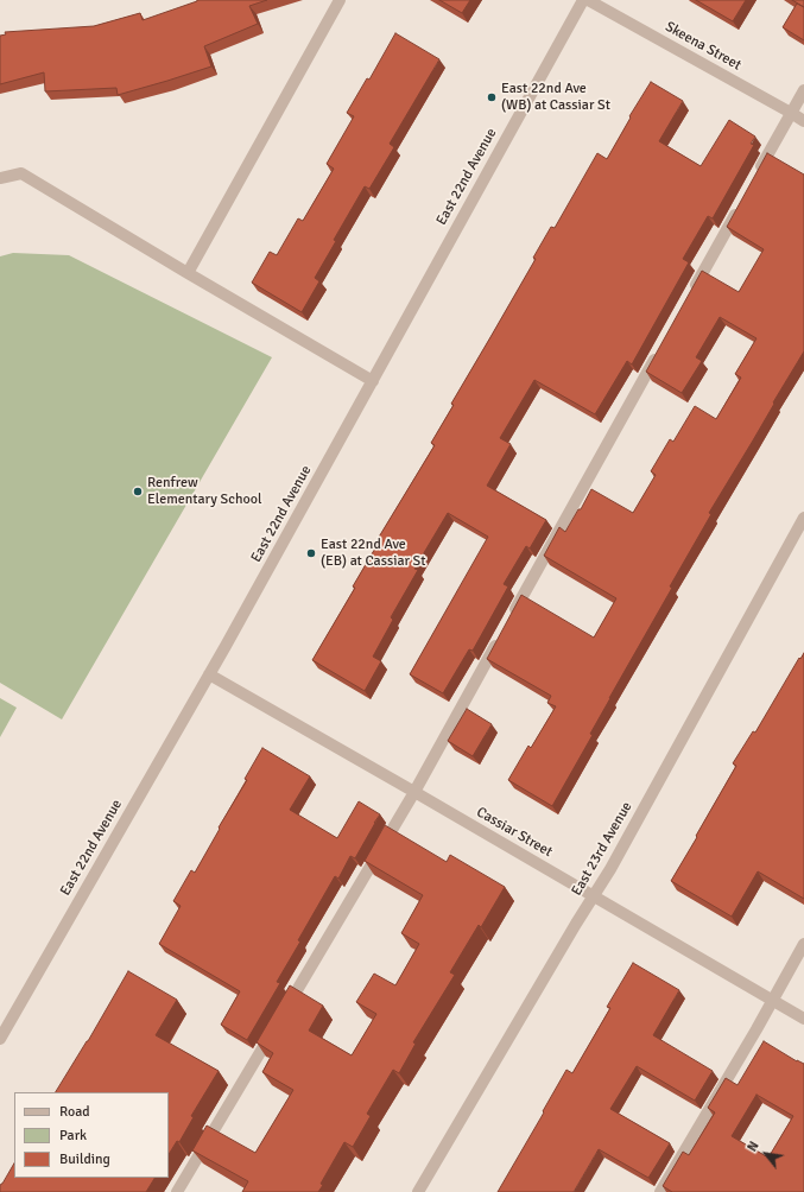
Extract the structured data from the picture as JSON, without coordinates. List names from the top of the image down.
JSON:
{
  "streets": {
    "street": [
      "Skeena Street",
      "East 22nd Avenue",
      "Cassiar Street",
      "East 23rd Avenue"
    ]
  },
  "crossings": [
    ["East 22nd Avenue", "Cassiar Street"],
    ["Cassiar Street", "East 23rd Avenue"]
  ],
  "places": ["East 22nd Ave (WB) at Cassiar St", "Renfrew Elementary School", "East 22nd Ave (EB) at Cassiar St"],
  "legend": ["Road", "Park", "Building"],
  "north": "top left"
}
